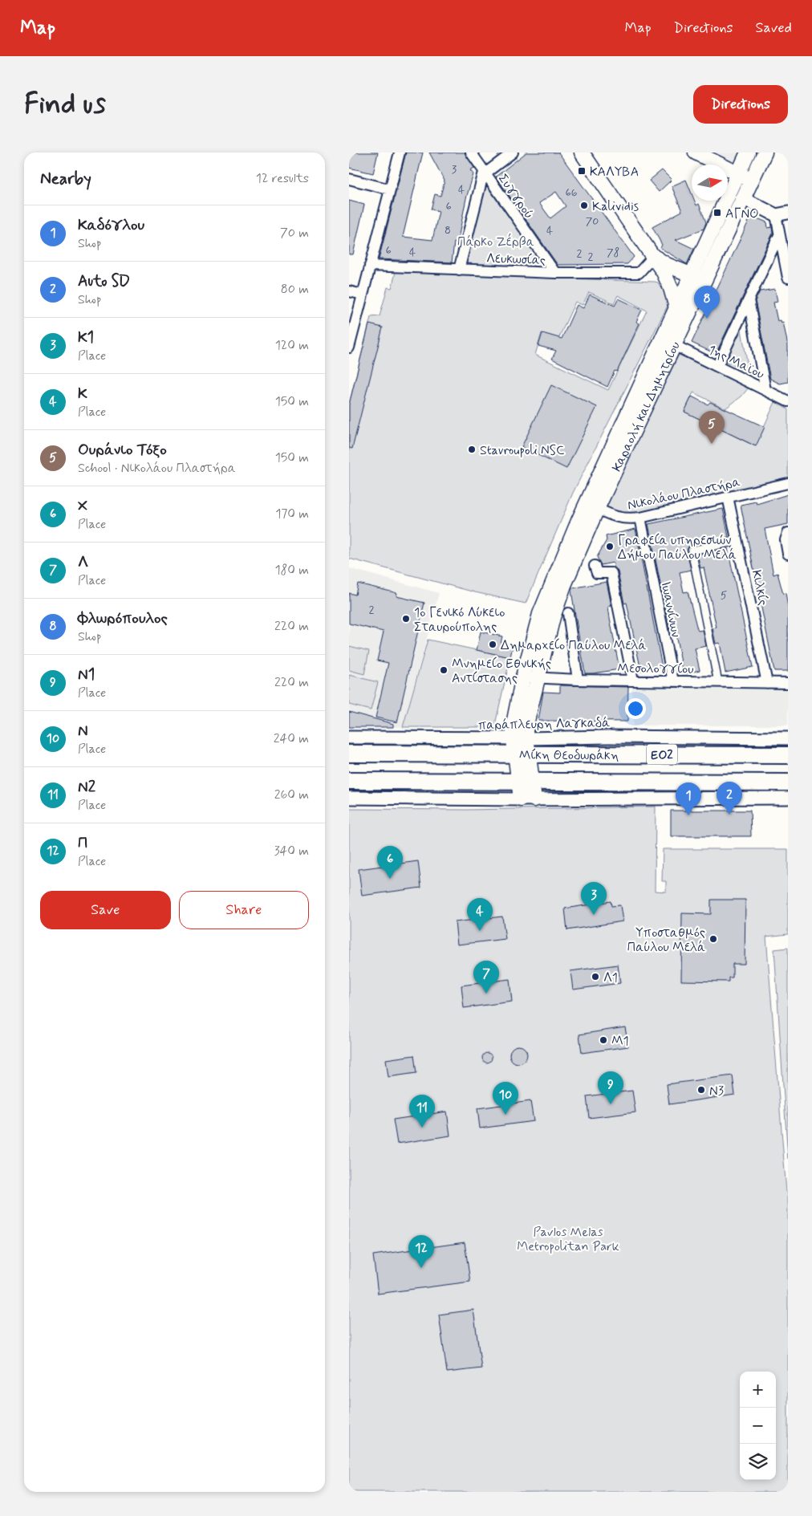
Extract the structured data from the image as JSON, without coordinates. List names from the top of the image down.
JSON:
{
  "streets": {
    "highway": ["Μίκη Θεοδωράκη", "ΕΟ2"],
    "main road": ["Καραολή και Δημητρίου"],
    "street": [
      "Συγγρού",
      "Λευκωσίας",
      "1ης Μαϊου",
      "Νικολάου Πλαστήρα",
      "Κιλκίς",
      "Ιωαννίνων",
      "Μεσολογγίου",
      "παράπλευρη Λαγκαδά"
    ]
  },
  "crossings": [
    ["Συγγρού", "Λευκωσίας"],
    ["1ης Μαϊου", "Καραολή και Δημητρίου"],
    ["Καραολή και Δημητρίου", "Νικολάου Πλαστήρα"],
    ["Καραολή και Δημητρίου", "Μεσολογγίου"],
    ["Καραολή και Δημητρίου", "παράπλευρη Λαγκαδά"],
    ["Καραολή και Δημητρίου", "Μίκη Θεοδωράκη"],
    ["Καραολή και Δημητρίου", "ΕΟ2"],
    ["Νικολάου Πλαστήρα", "Κιλκίς"],
    ["Νικολάου Πλαστήρα", "Ιωαννίνων"],
    ["Κιλκίς", "Μεσολογγίου"],
    ["Ιωαννίνων", "Μεσολογγίου"],
    ["παράπλευρη Λαγκαδά", "Μίκη Θεοδωράκη"]
  ],
  "parks": ["Πάρκο Ζέρβα", "Pavlos Melas Metropolitan Park"],
  "places": {
    "transit": ["ΚΑΛΥΒΑ", "ΑΓΝΟ"],
    "other": [
      "Kalividis",
      "Stavroupoli NSC",
      "Γραφεία υπηρεσιών Δήμου Παύλου Μελά",
      "1ο Γενικό Λύκειο Σταυρούπολης",
      "Δημαρχείο Παύλου Μελά",
      "Μνημείο Εθνικής Αντίστασης",
      "Υποσταθμός Παύλου Μελά",
      "Λ1",
      "Μ1",
      "Ν3"
    ]
  },
  "house_numbers": [
    "3",
    "4",
    "66",
    "6",
    "70",
    "8",
    "4",
    "6",
    "4",
    "78",
    "2",
    "2",
    "5",
    "2"
  ],
  "north": "right",
  "page": {
    "header": "Map",
    "nav": ["Map", "Directions", "Saved"],
    "buttons": [
      "Directions",
      ["Save", "Share"]
    ],
    "title": "Find us",
    "heading": ["Nearby", "12 results"],
    "list": [
      {
        "mark": "1",
        "name": "Καδόγλου",
        "note": "Shop",
        "value": "70 m"
      },
      {
        "mark": "2",
        "name": "Auto SD",
        "note": "Shop",
        "value": "80 m"
      },
      {
        "mark": "3",
        "name": "Κ1",
        "note": "Place",
        "value": "120 m"
      },
      {
        "mark": "4",
        "name": "Κ",
        "note": "Place",
        "value": "150 m"
      },
      {
        "mark": "5",
        "name": "Ουράνιο Τόξο",
        "note": "School · Νικολάου Πλαστήρα",
        "value": "150 m"
      },
      {
        "mark": "6",
        "name": "Χ",
        "note": "Place",
        "value": "170 m"
      },
      {
        "mark": "7",
        "name": "Λ",
        "note": "Place",
        "value": "180 m"
      },
      {
        "mark": "8",
        "name": "Φλωρόπουλος",
        "note": "Shop",
        "value": "220 m"
      },
      {
        "mark": "9",
        "name": "Ν1",
        "note": "Place",
        "value": "220 m"
      },
      {
        "mark": "10",
        "name": "Ν",
        "note": "Place",
        "value": "240 m"
      },
      {
        "mark": "11",
        "name": "Ν2",
        "note": "Place",
        "value": "260 m"
      },
      {
        "mark": "12",
        "name": "Π",
        "note": "Place",
        "value": "340 m"
      }
    ],
    "pins": [
      "8",
      "5",
      "2",
      "1",
      "6",
      "3",
      "4",
      "7",
      "9",
      "10",
      "11",
      "12"
    ],
    "map_buttons": ["+", "−"]
  }
}
